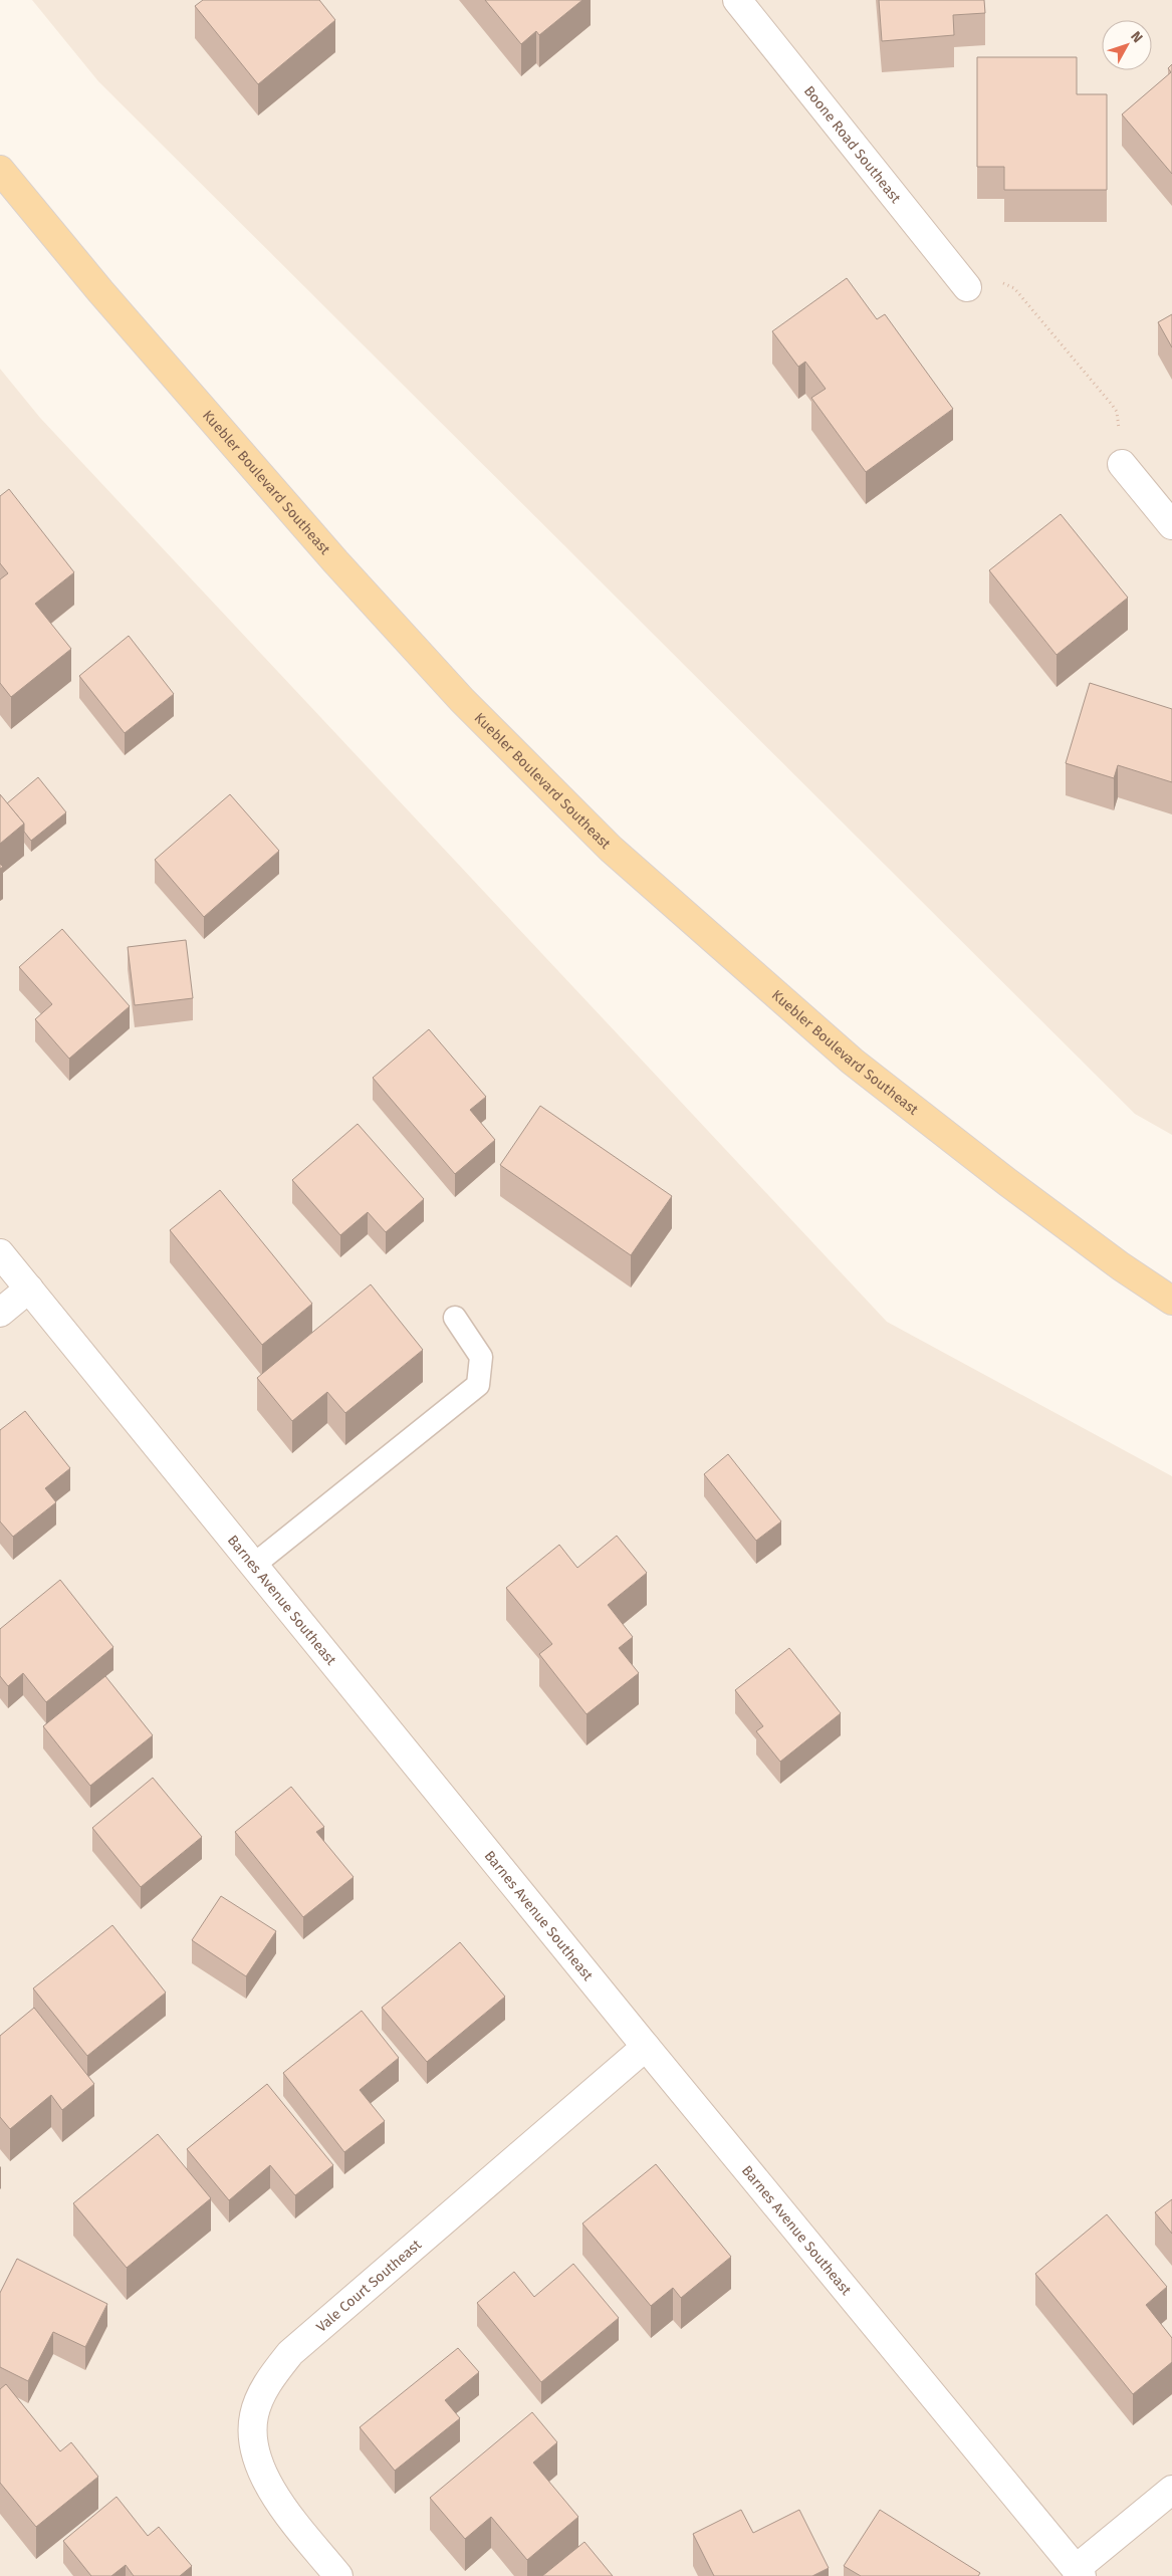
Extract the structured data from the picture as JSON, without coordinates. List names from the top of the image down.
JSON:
{
  "streets": {
    "main road": ["Kuebler Boulevard Southeast"],
    "street": ["Boone Road Southeast", "Barnes Avenue Southeast", "Vale Court Southeast"]
  },
  "crossings": [
    ["Barnes Avenue Southeast", "Vale Court Southeast"]
  ],
  "north": "top right"
}
